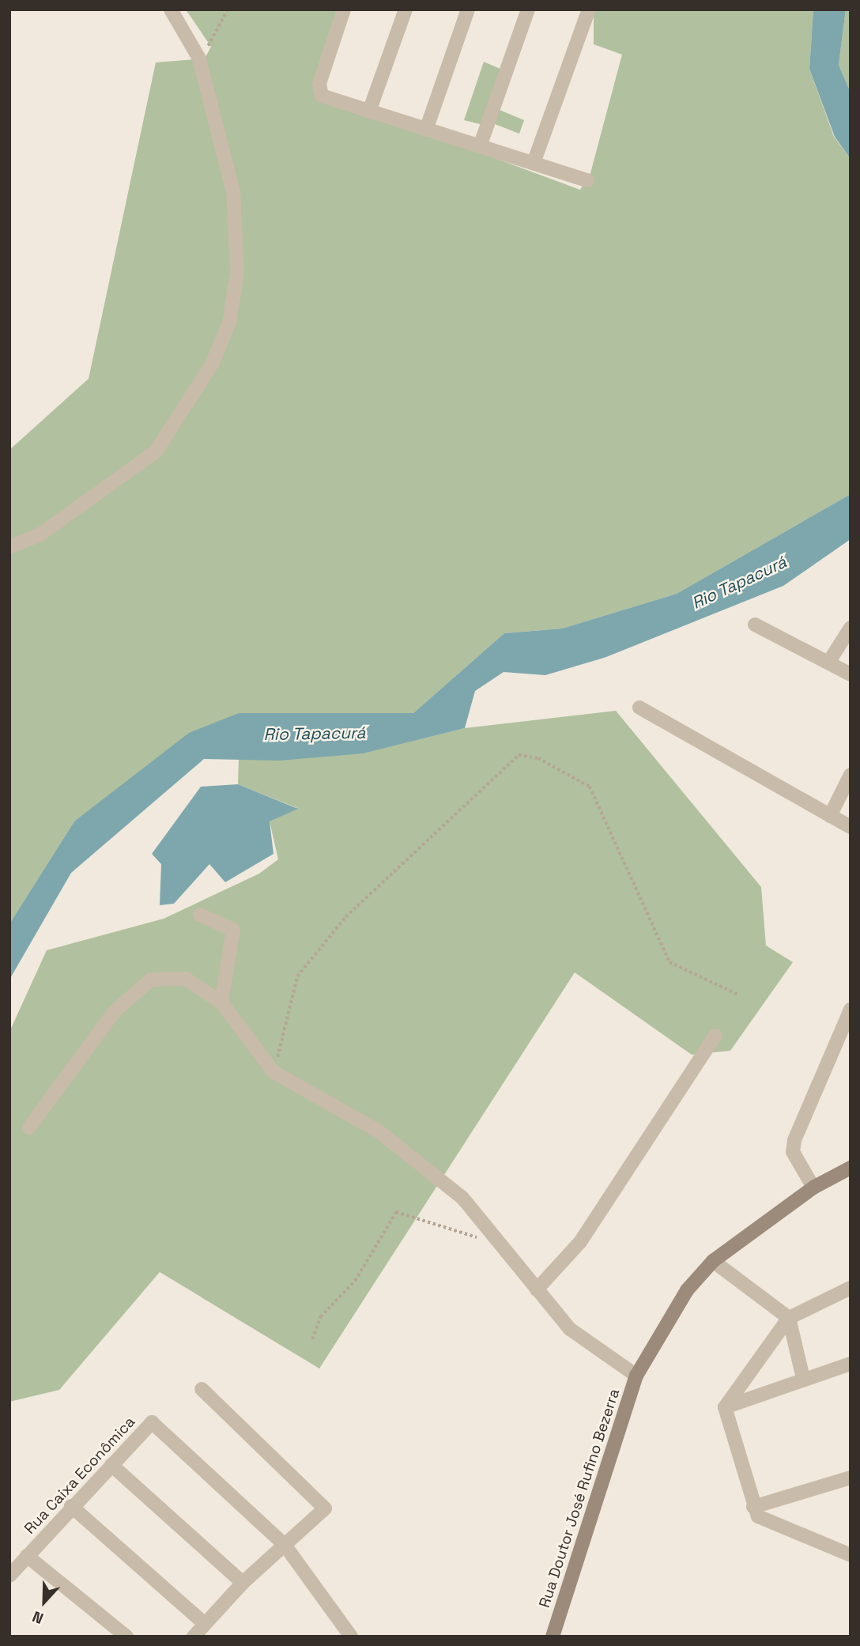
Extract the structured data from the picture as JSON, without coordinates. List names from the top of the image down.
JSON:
{
  "streets": {
    "main road": ["Rua Doutor José Rufino Bezerra"],
    "street": ["Rua Caixa Econômica"]
  },
  "water": ["Rio Tapacurá"],
  "north": "bottom"
}
